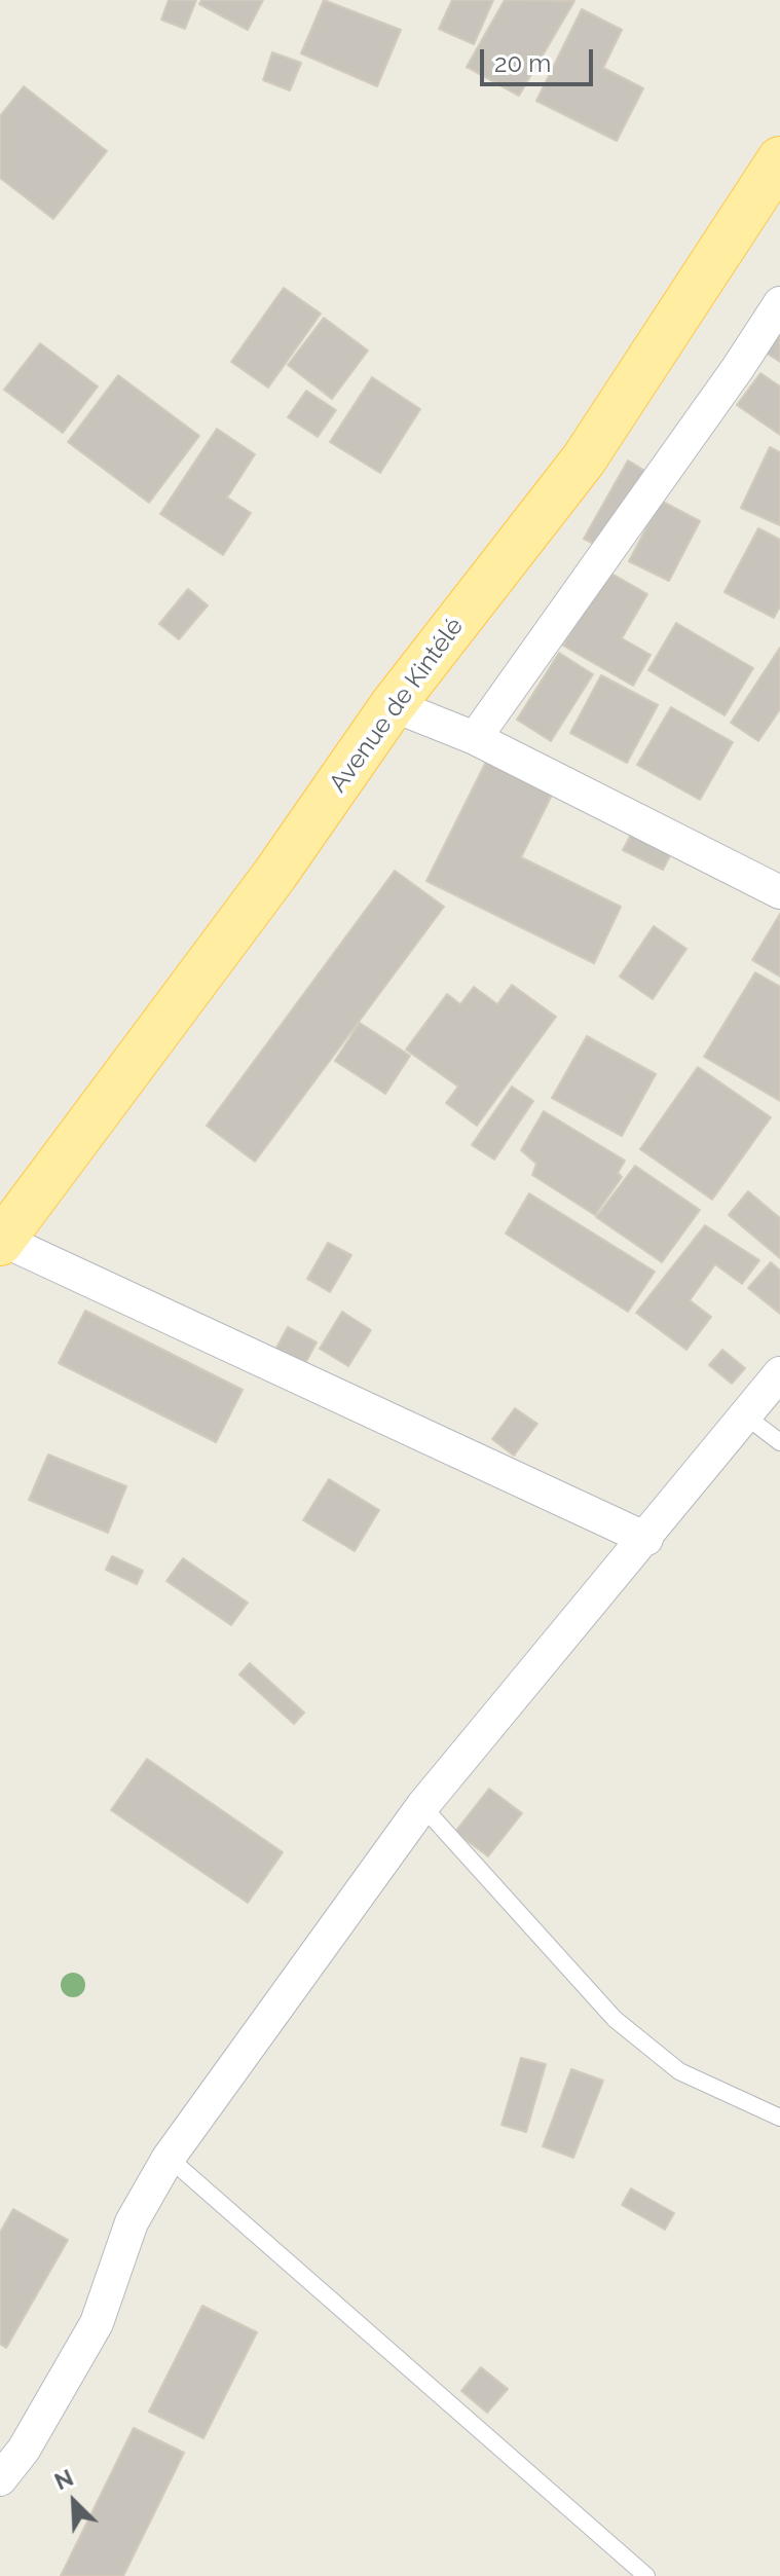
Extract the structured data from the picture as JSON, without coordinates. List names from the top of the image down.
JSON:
{
  "streets": {
    "main road": ["Avenue de Kintélé"]
  },
  "scale_bar": "20 m",
  "north": "top left"
}
